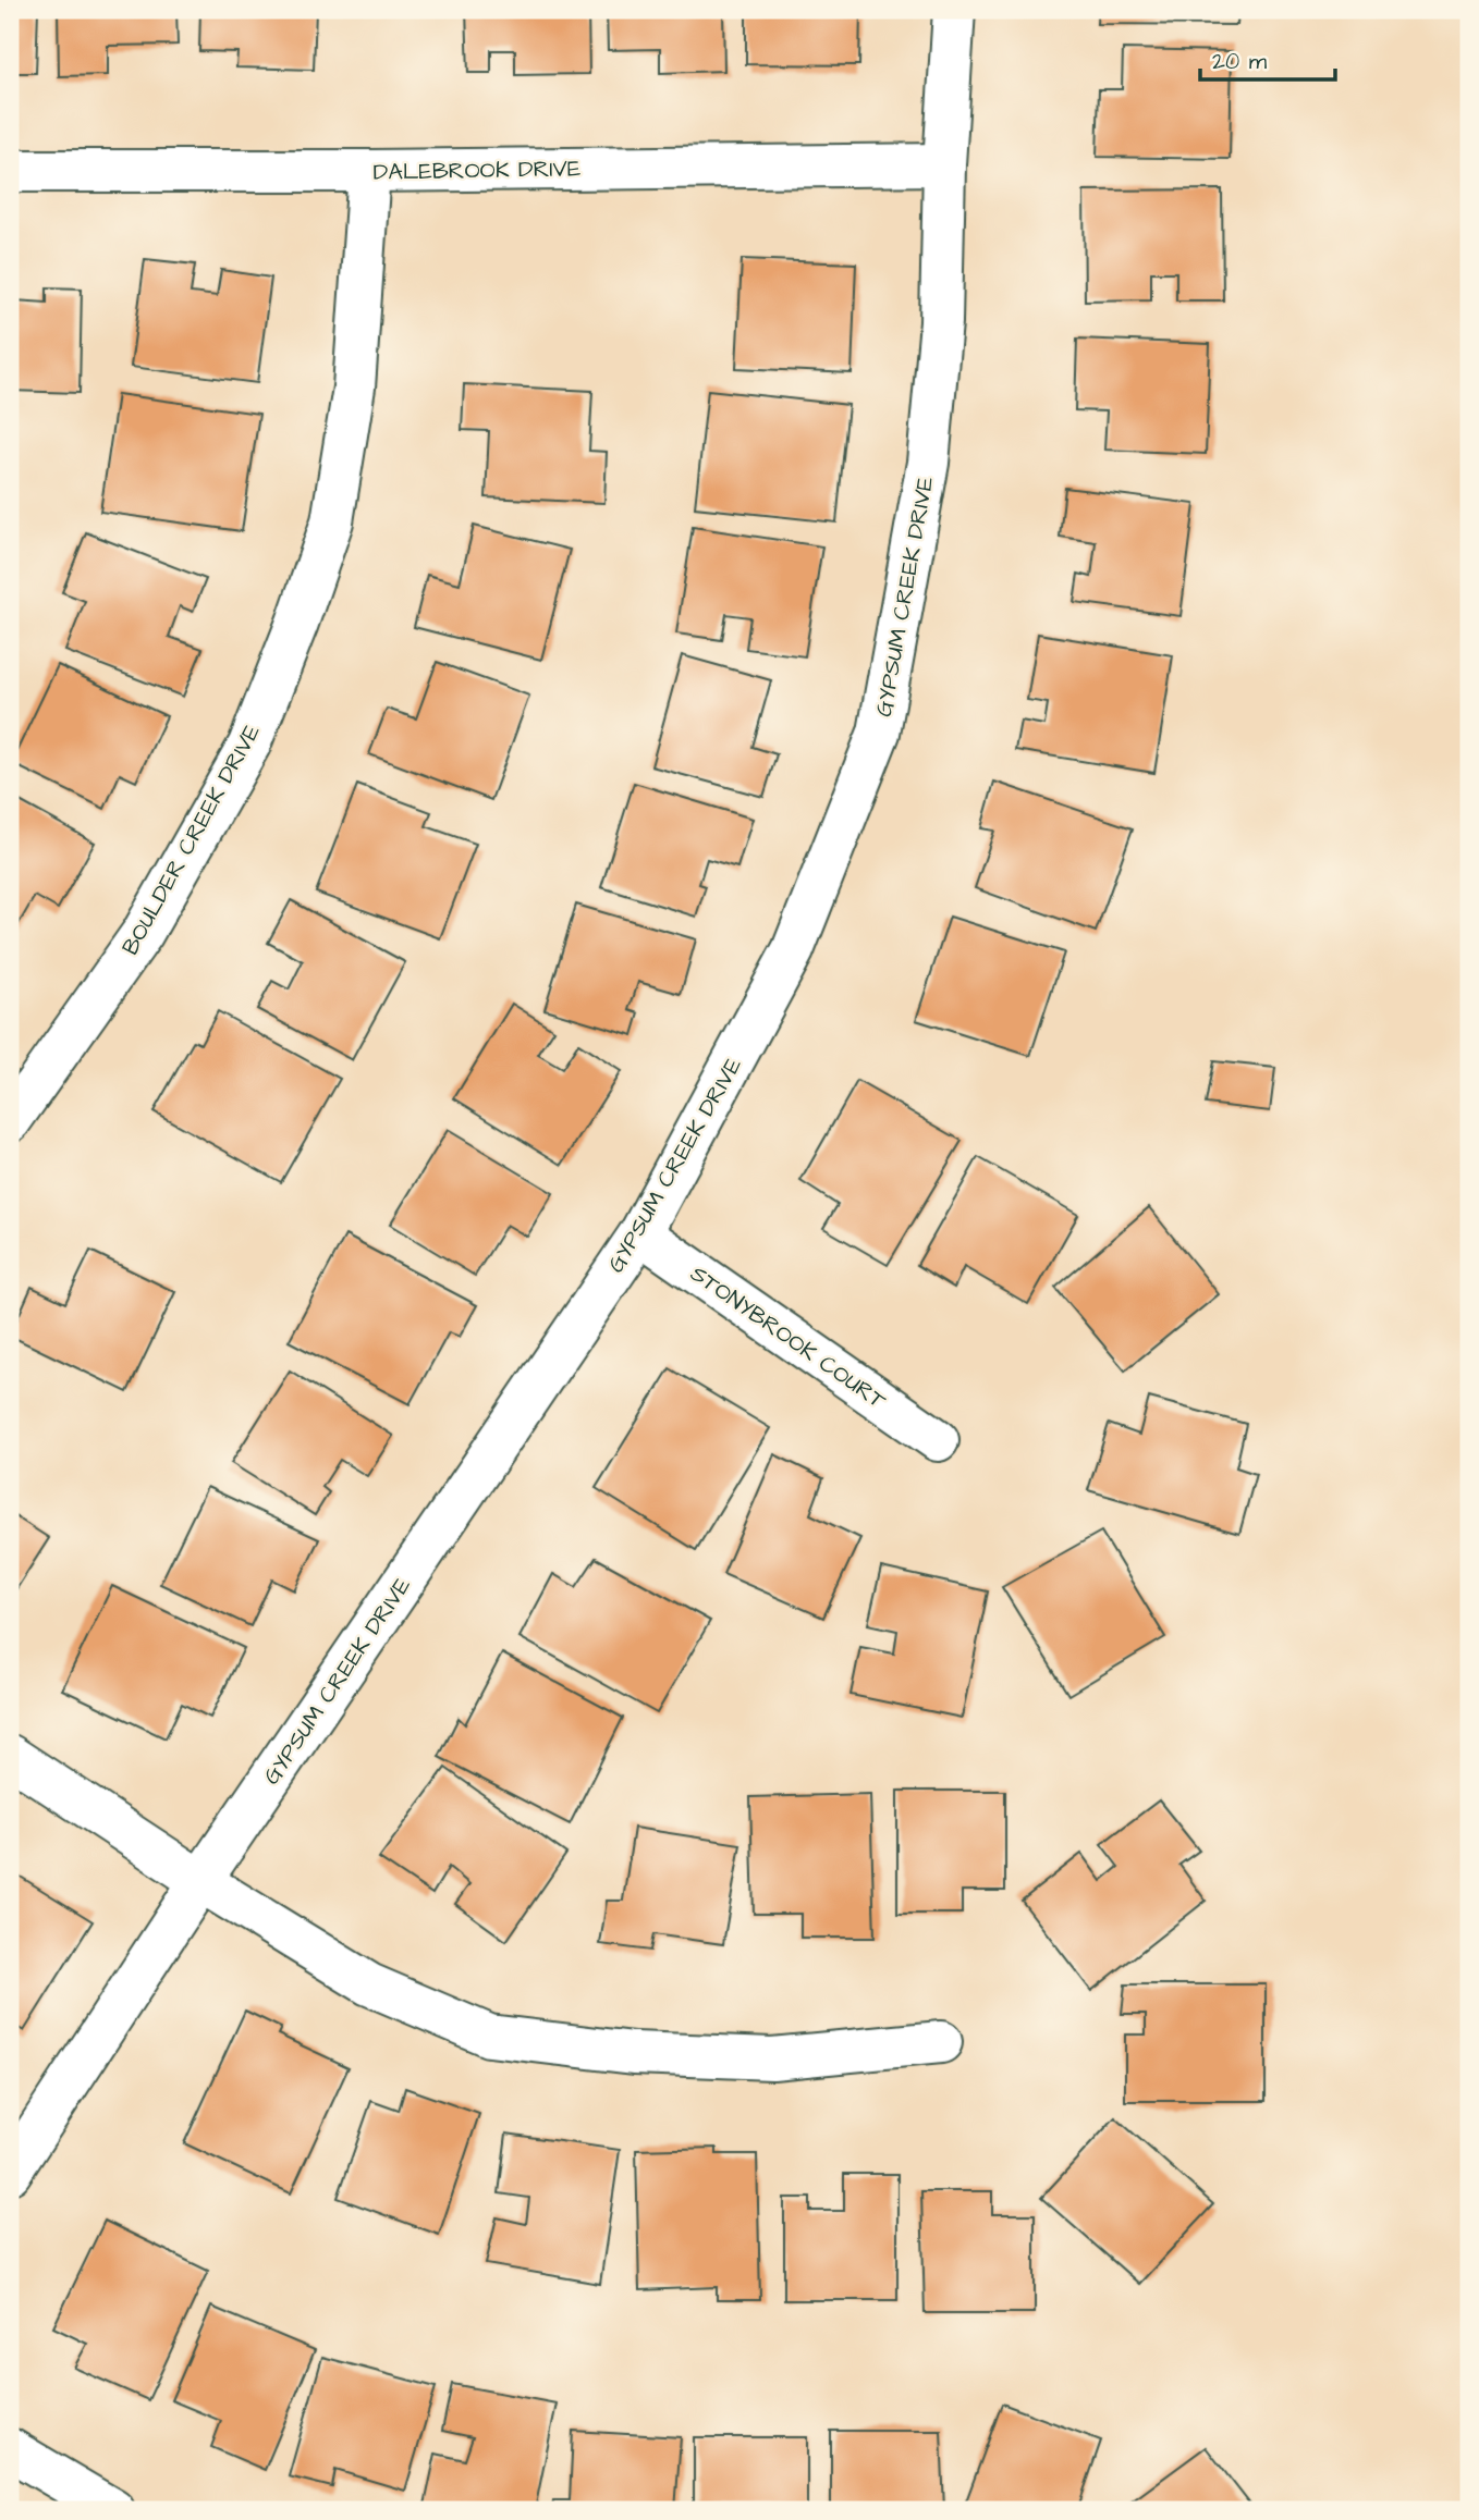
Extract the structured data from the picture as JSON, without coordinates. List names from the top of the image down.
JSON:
{
  "streets": {
    "street": [
      "DALEBROOK DRIVE",
      "GYPSUM CREEK DRIVE",
      "BOULDER CREEK DRIVE",
      "STONYBROOK COURT"
    ]
  },
  "crossings": [
    ["DALEBROOK DRIVE", "GYPSUM CREEK DRIVE"],
    ["DALEBROOK DRIVE", "BOULDER CREEK DRIVE"],
    ["GYPSUM CREEK DRIVE", "STONYBROOK COURT"]
  ],
  "scale_bar": "20 m"
}
